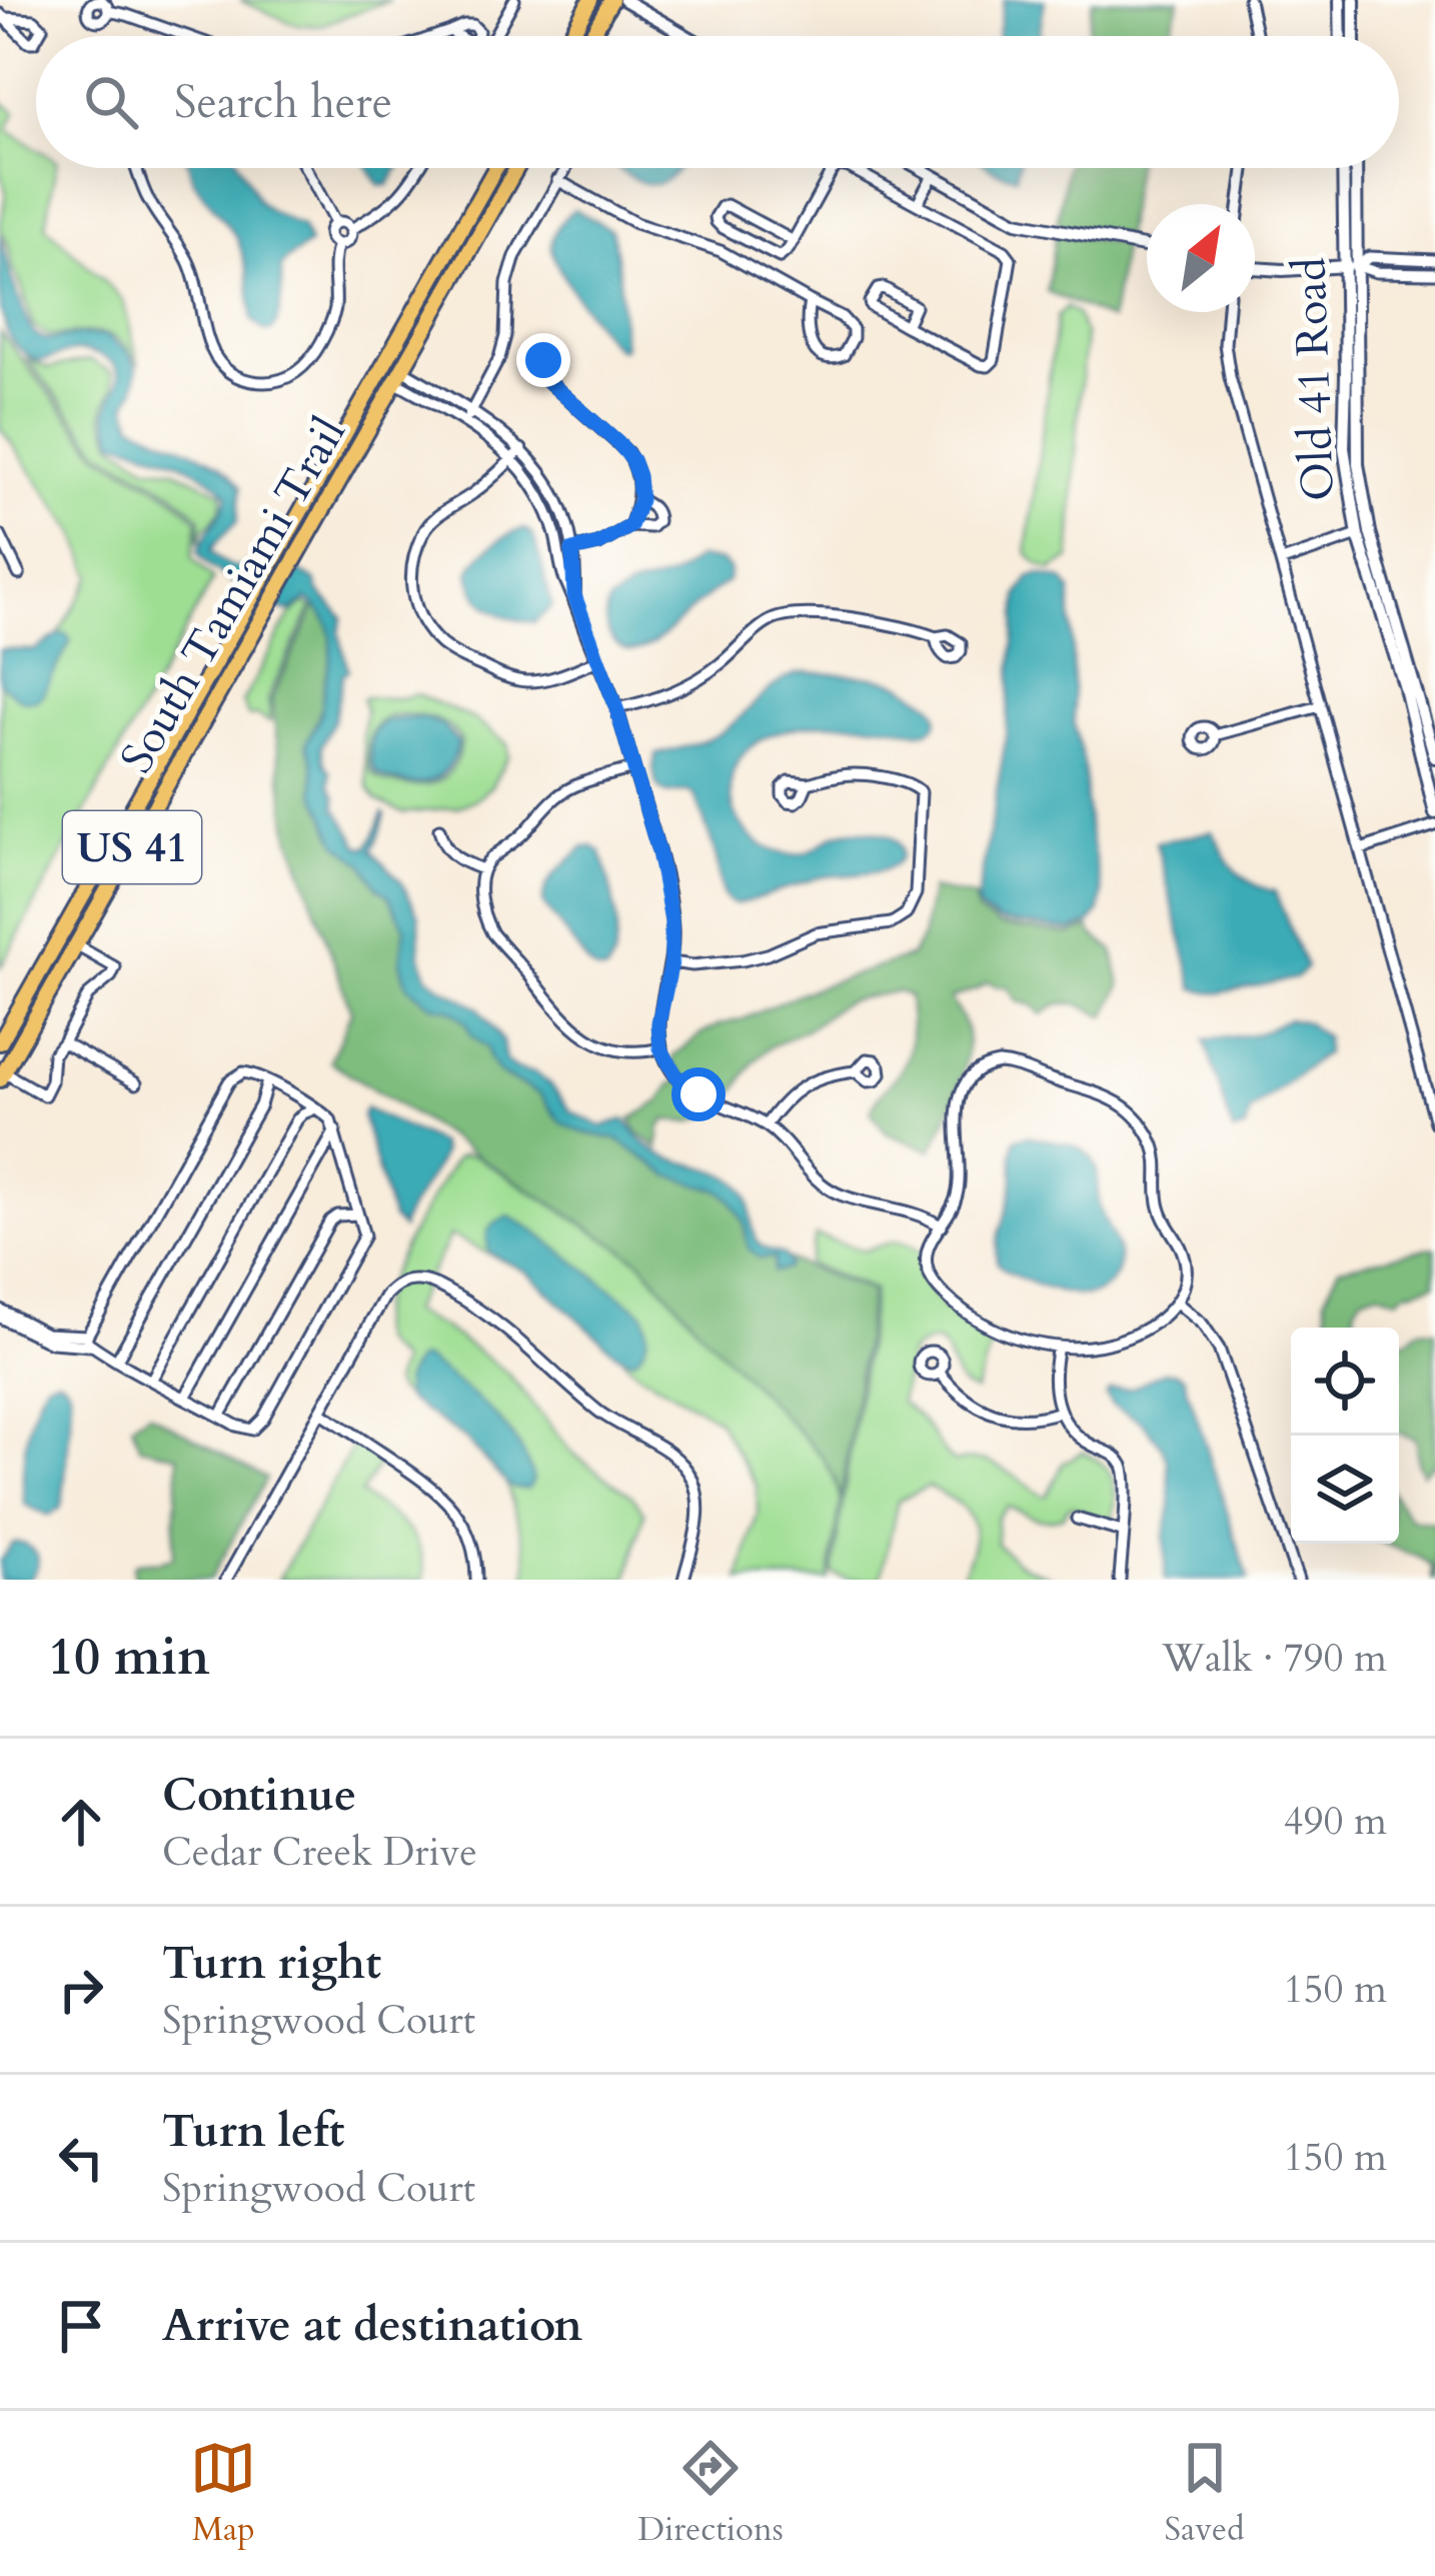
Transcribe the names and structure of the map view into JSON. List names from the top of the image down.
{
  "streets": {
    "main road": ["South Tamiami Trail", "US 41"],
    "street": ["Old 41 Road"]
  },
  "north": "top right",
  "page": {
    "search": "Search here",
    "heading": ["10 min", "Walk · 790 m"],
    "list": [
      ["Continue", "Cedar Creek Drive", "490 m"],
      ["Turn right", "Springwood Court", "150 m"],
      ["Turn left", "Springwood Court", "150 m"],
      "Arrive at destination"
    ],
    "nav": ["Map", "Directions", "Saved"]
  }
}
